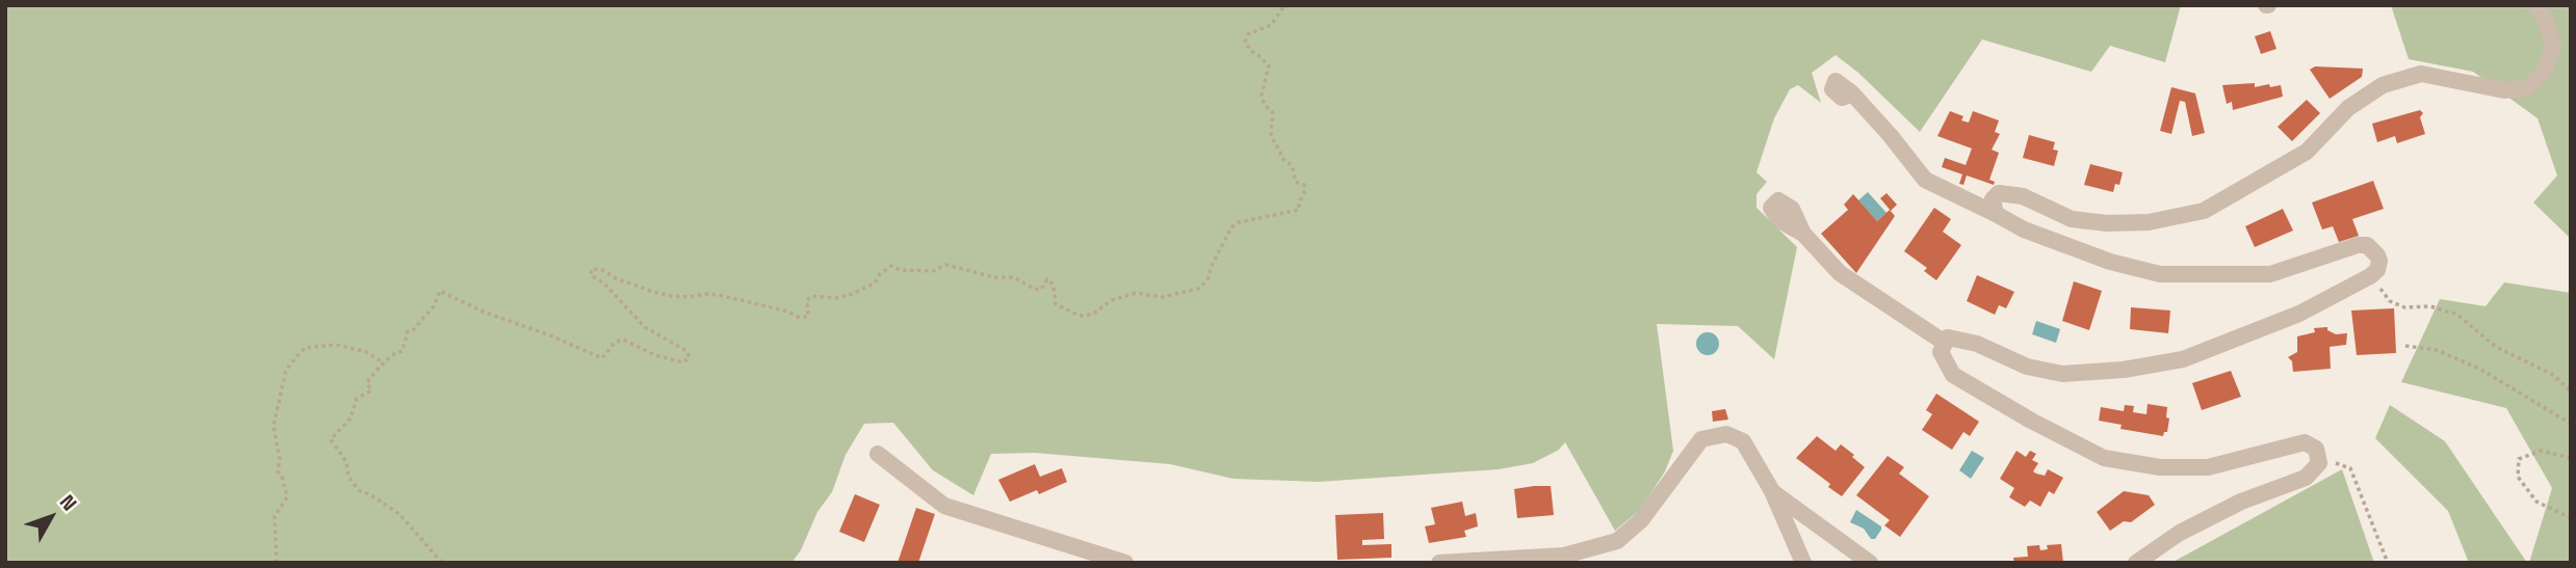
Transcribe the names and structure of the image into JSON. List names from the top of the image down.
{
  "north": "top right"
}
